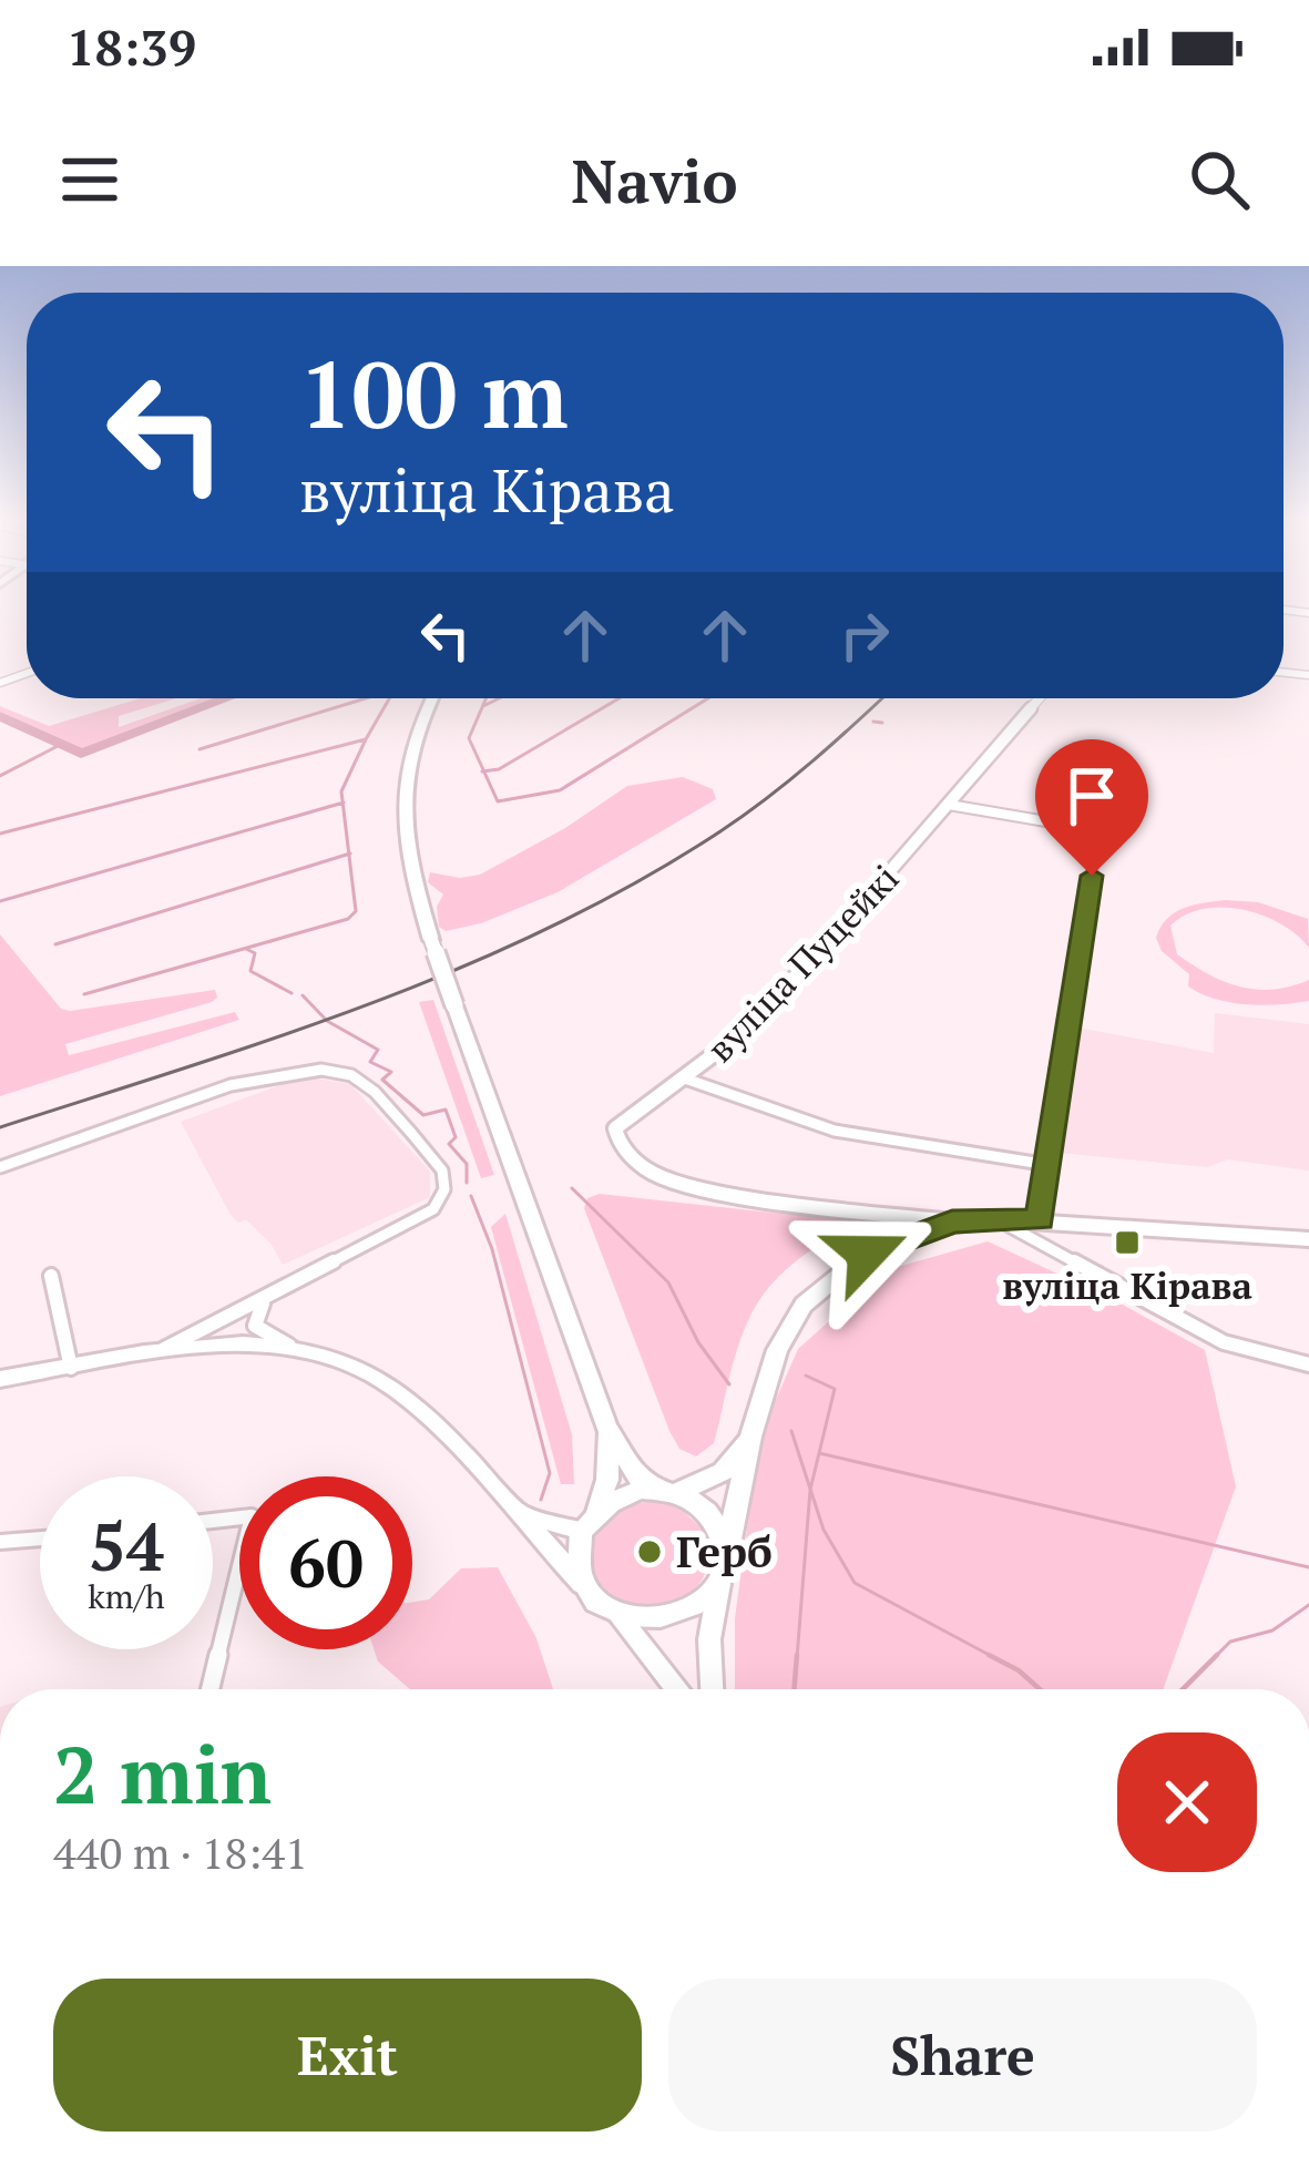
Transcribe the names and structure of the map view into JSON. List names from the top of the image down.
{
  "streets": {
    "street": ["вуліца Пуцейкі"]
  },
  "places": {
    "transit": ["вуліца Кірава"],
    "other": ["Герб"]
  },
  "page": {
    "status": "18:39",
    "header": "Navio",
    "turn": ["100 m", "вуліца Кірава"],
    "speed": "54 km/h",
    "limit": "60",
    "heading": ["2 min", "440 m · 18:41"],
    "buttons": ["Exit", "Share"]
  }
}
